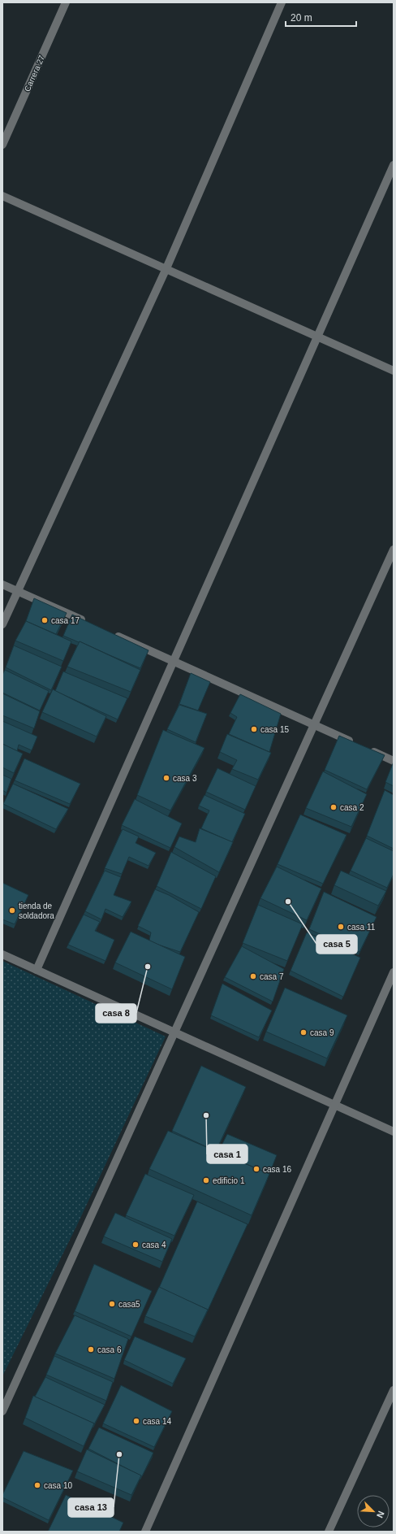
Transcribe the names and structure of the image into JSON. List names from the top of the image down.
{
  "streets": {
    "street": ["Carrera 27"]
  },
  "places": [
    "casa 17",
    "casa 15",
    "casa 3",
    "casa 2",
    "casa 5",
    "tienda de soldadora",
    "casa 11",
    "casa 8",
    "casa 7",
    "casa 9",
    "casa 1",
    "casa 16",
    "edificio 1",
    "casa 4",
    "casa5",
    "casa 6",
    "casa 14",
    "casa 13",
    "casa 10"
  ],
  "scale_bar": "20 m",
  "north": "bottom right"
}
